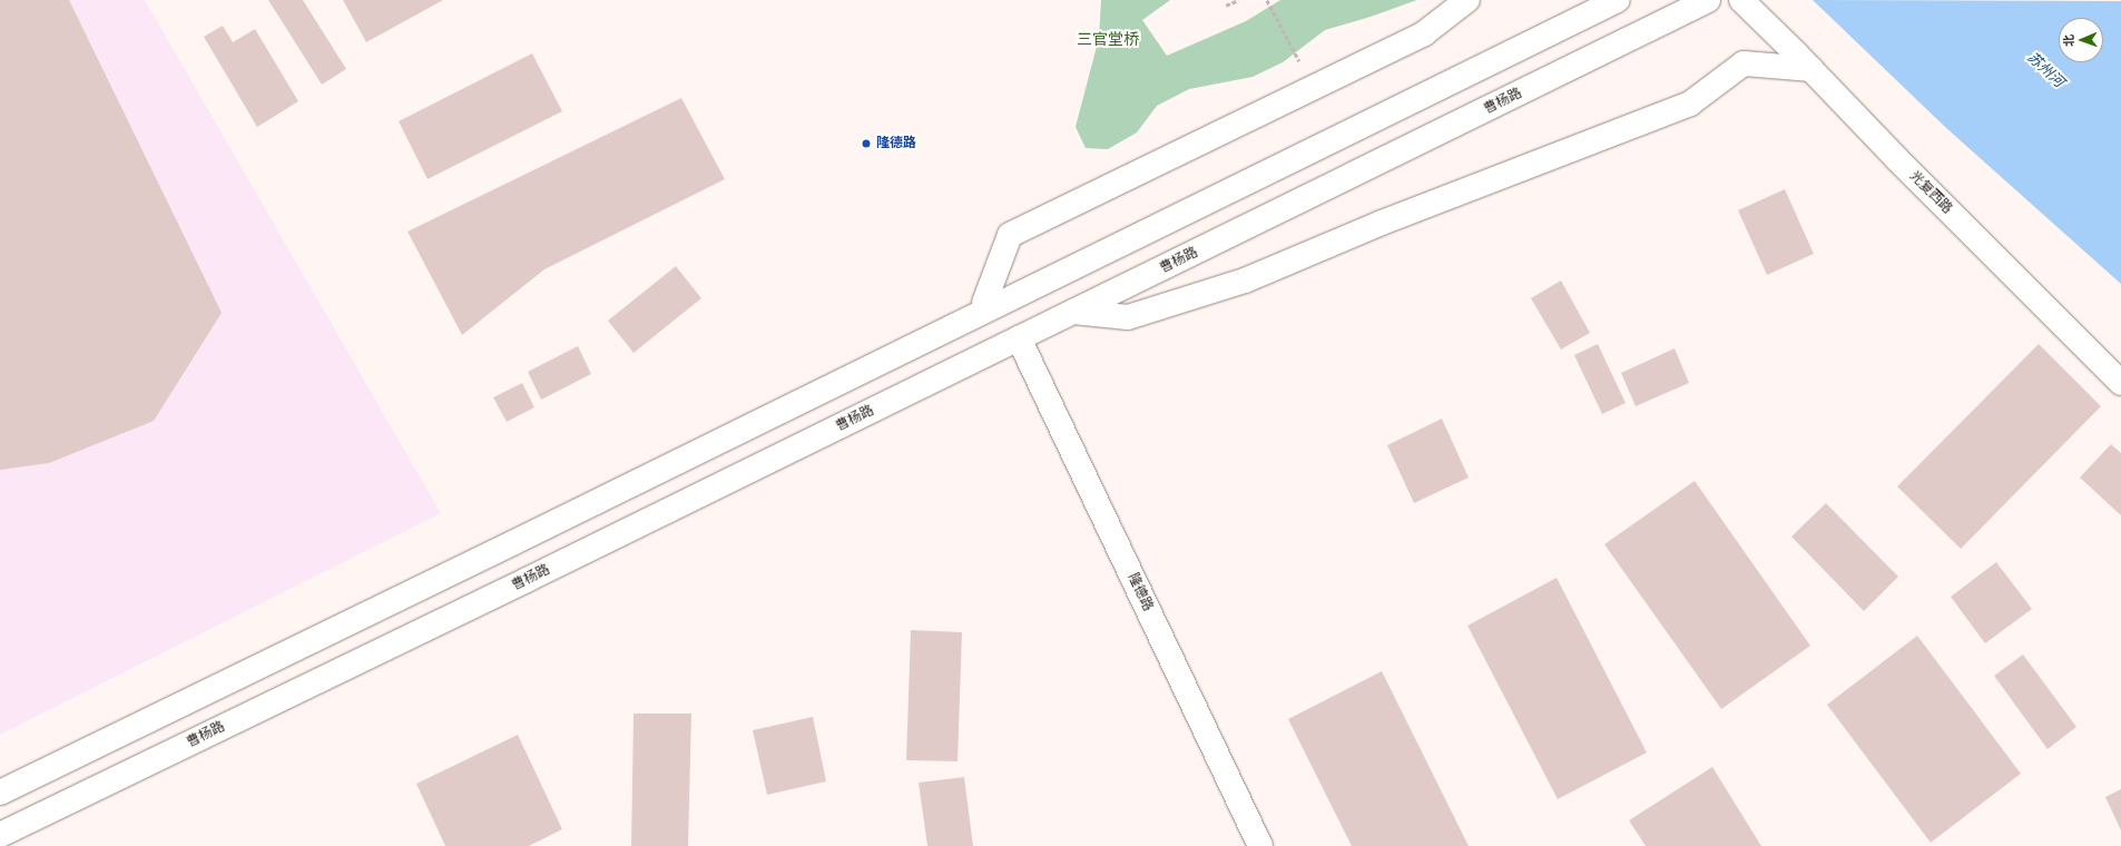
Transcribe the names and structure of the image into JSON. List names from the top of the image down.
{
  "streets": {
    "main road": ["曹杨路", "光复西路", "隆德路"]
  },
  "crossings": [
    ["曹杨路", "隆德路"]
  ],
  "districts": ["三官堂桥"],
  "water": ["苏州河"],
  "places": ["隆德路"],
  "north": "left"
}
